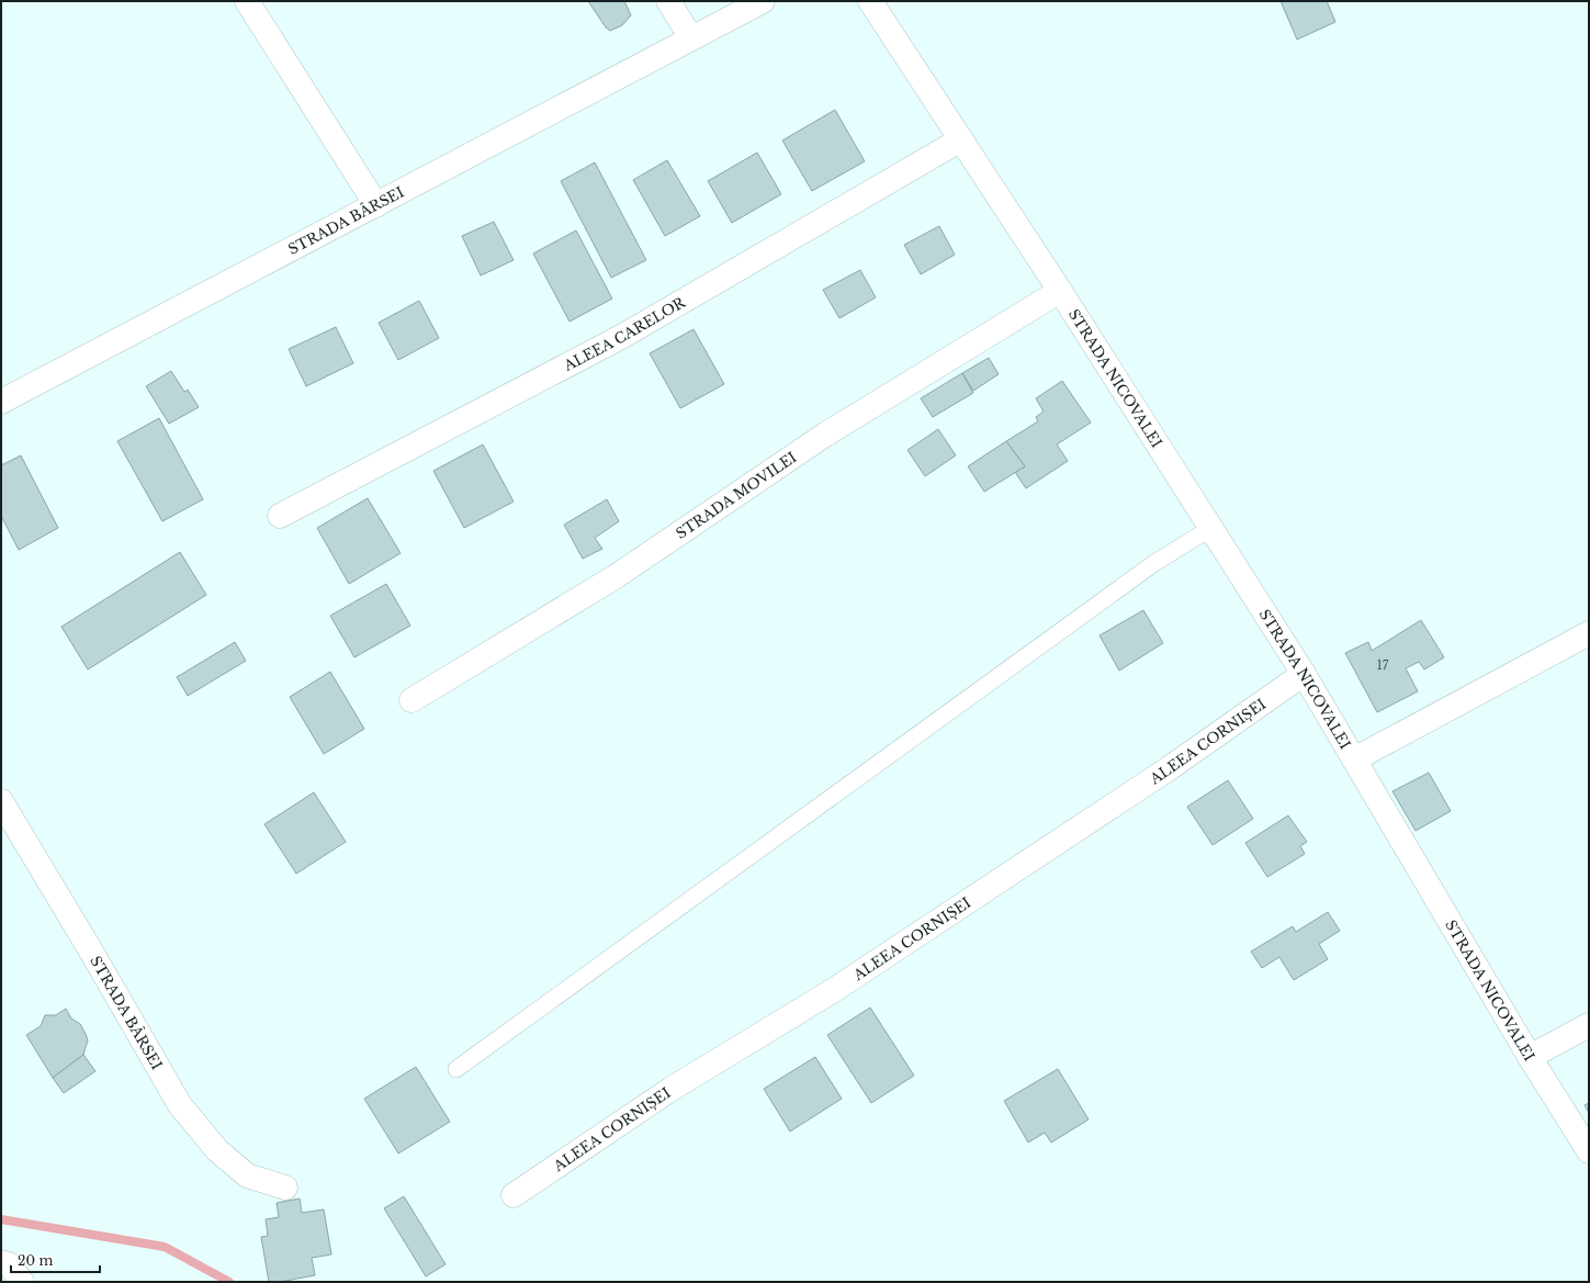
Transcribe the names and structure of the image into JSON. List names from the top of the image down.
{
  "streets": {
    "street": [
      "STRADA BÂRSEI",
      "ALEEA CARELOR",
      "STRADA NICOVALEI",
      "STRADA MOVILEI",
      "ALEEA CORNIȘEI"
    ]
  },
  "crossings": [
    ["ALEEA CARELOR", "STRADA NICOVALEI"],
    ["STRADA NICOVALEI", "STRADA MOVILEI"],
    ["STRADA NICOVALEI", "ALEEA CORNIȘEI"]
  ],
  "house_numbers": ["17"],
  "scale_bar": "20 m"
}
